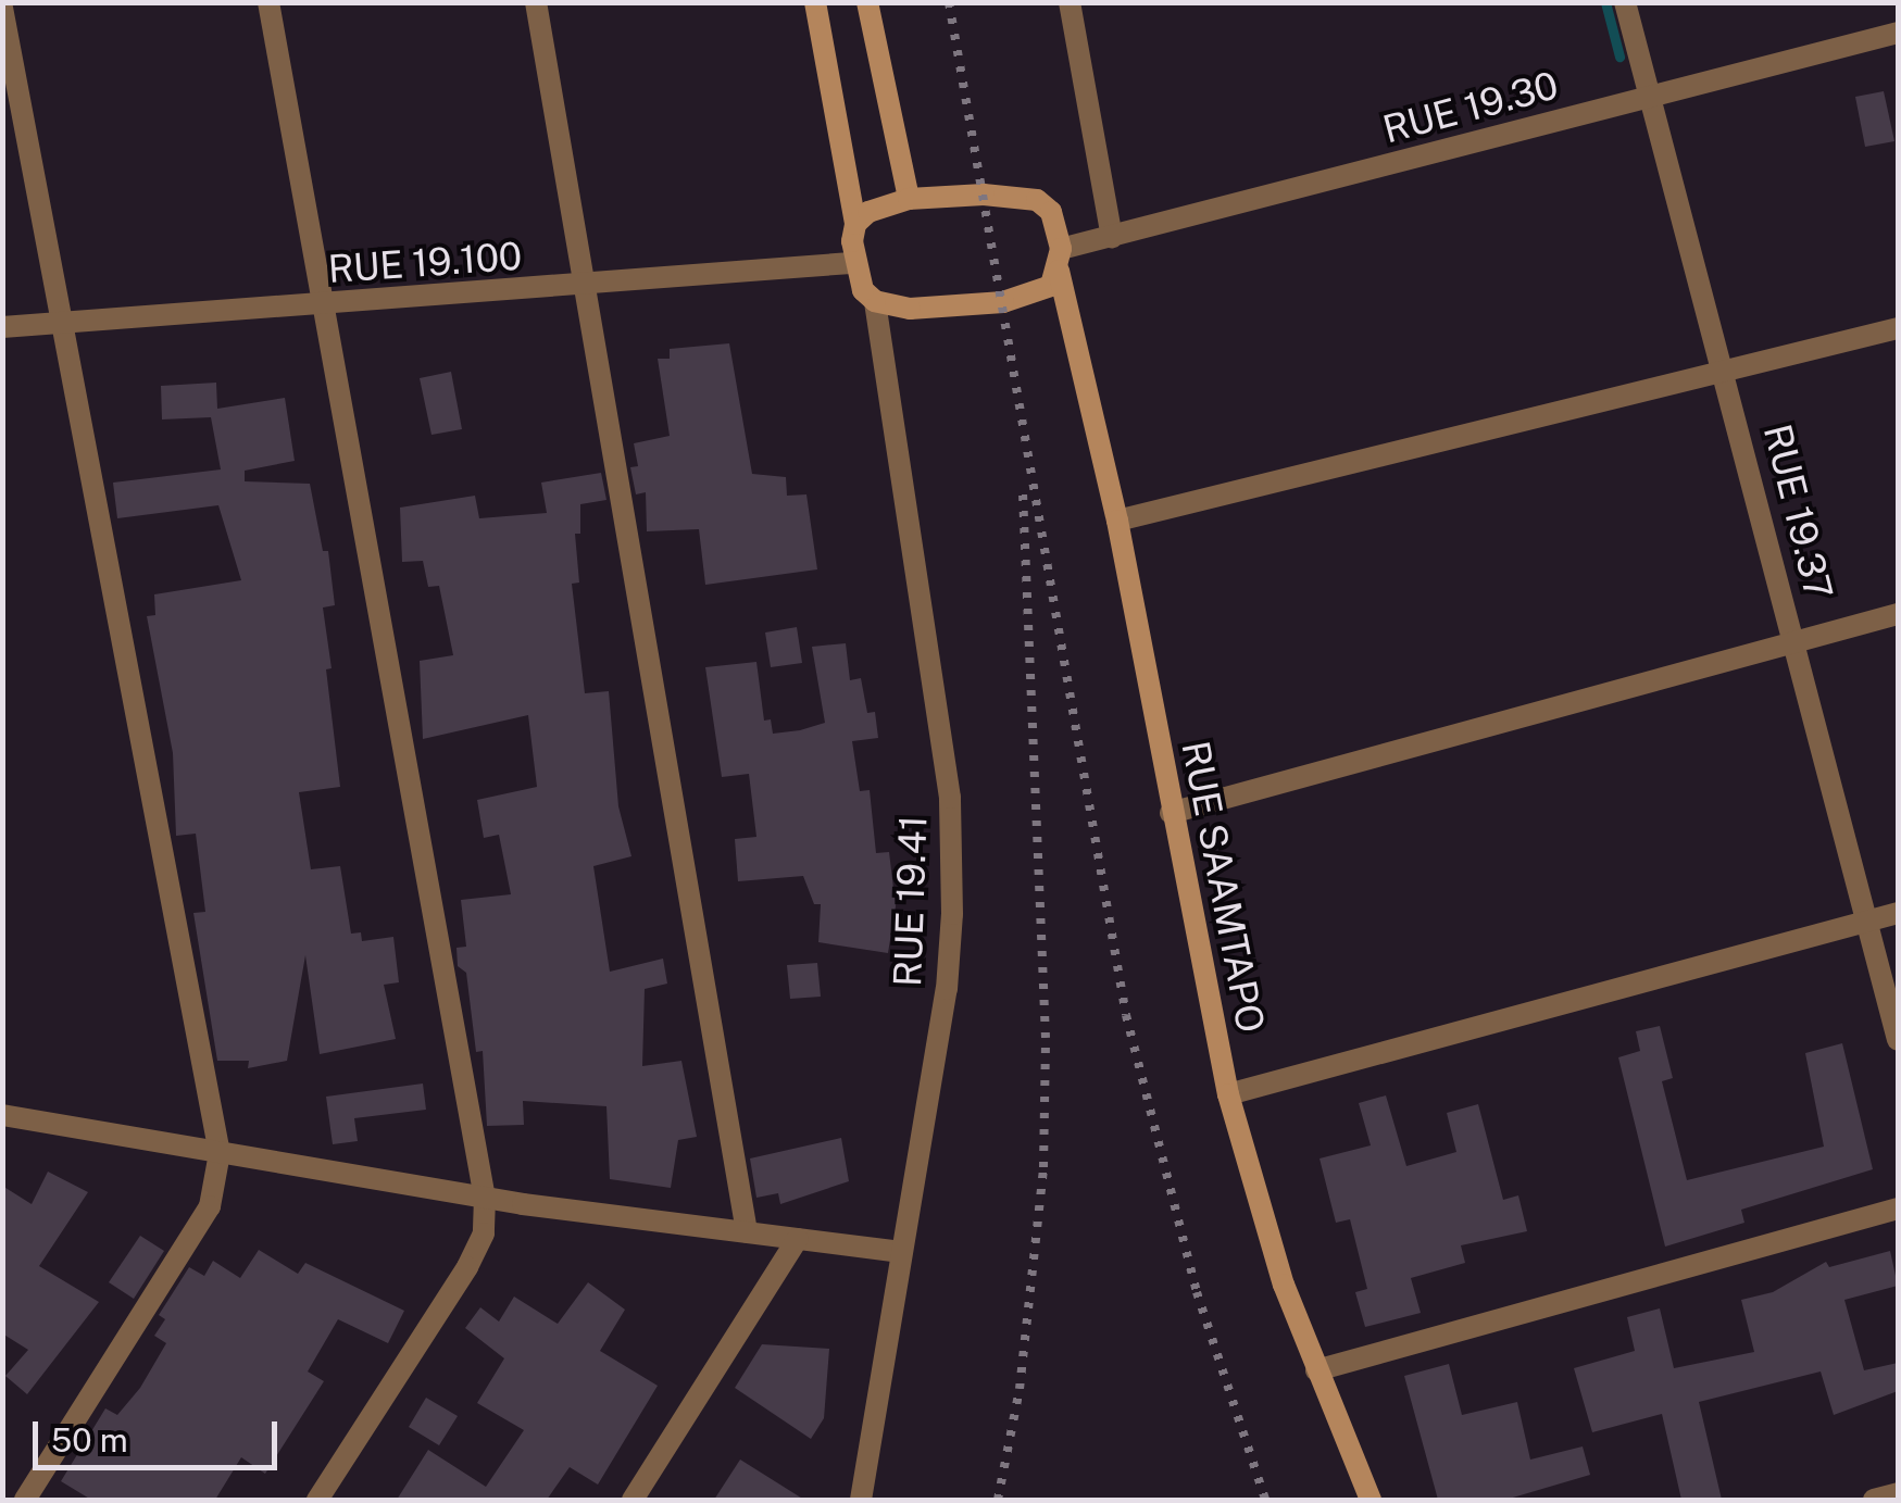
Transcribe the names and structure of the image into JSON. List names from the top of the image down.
{
  "streets": {
    "main road": ["RUE SAAMTAPO"],
    "street": [
      "RUE 19.30",
      "RUE 19.100",
      "RUE 19.37",
      "RUE 19.41"
    ]
  },
  "crossings": [
    ["RUE 19.30", "RUE 19.37"],
    ["RUE 19.30", "RUE SAAMTAPO"]
  ],
  "scale_bar": "50 m"
}
